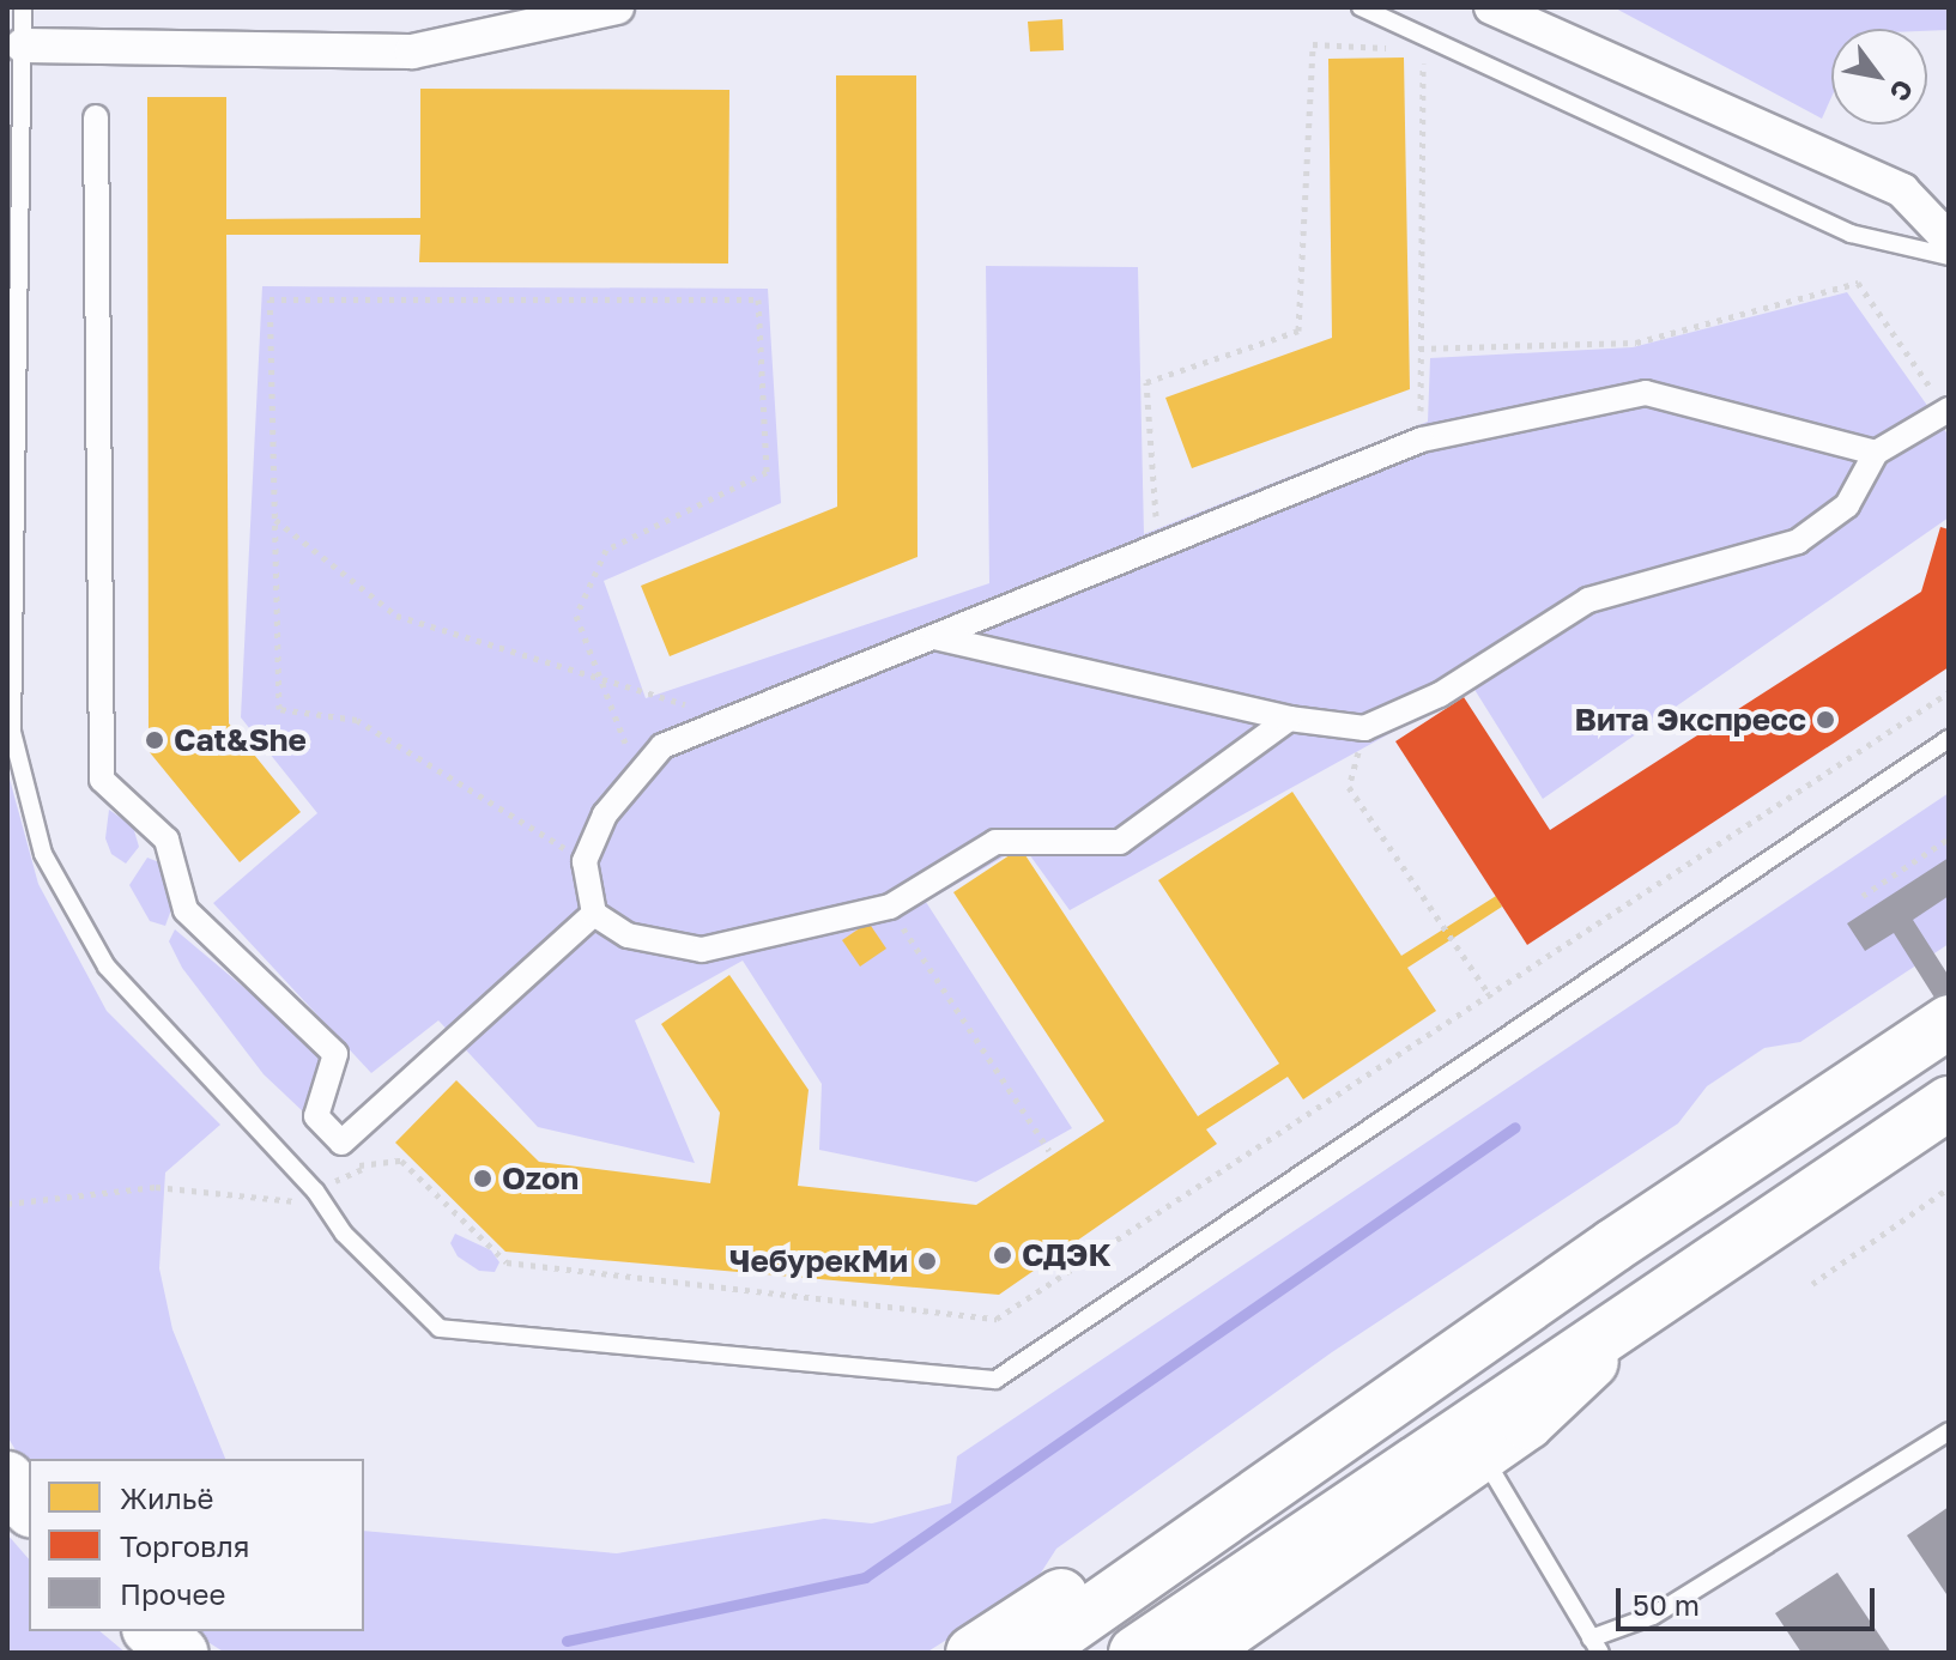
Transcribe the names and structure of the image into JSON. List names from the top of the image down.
{
  "places": [
    "Вита Экспресс",
    "Cat&She",
    "Ozon",
    "СДЭК",
    "ЧебурекМи"
  ],
  "legend": ["Жильё", "Торговля", "Прочее"],
  "scale_bar": "50 m",
  "north": "bottom right"
}
